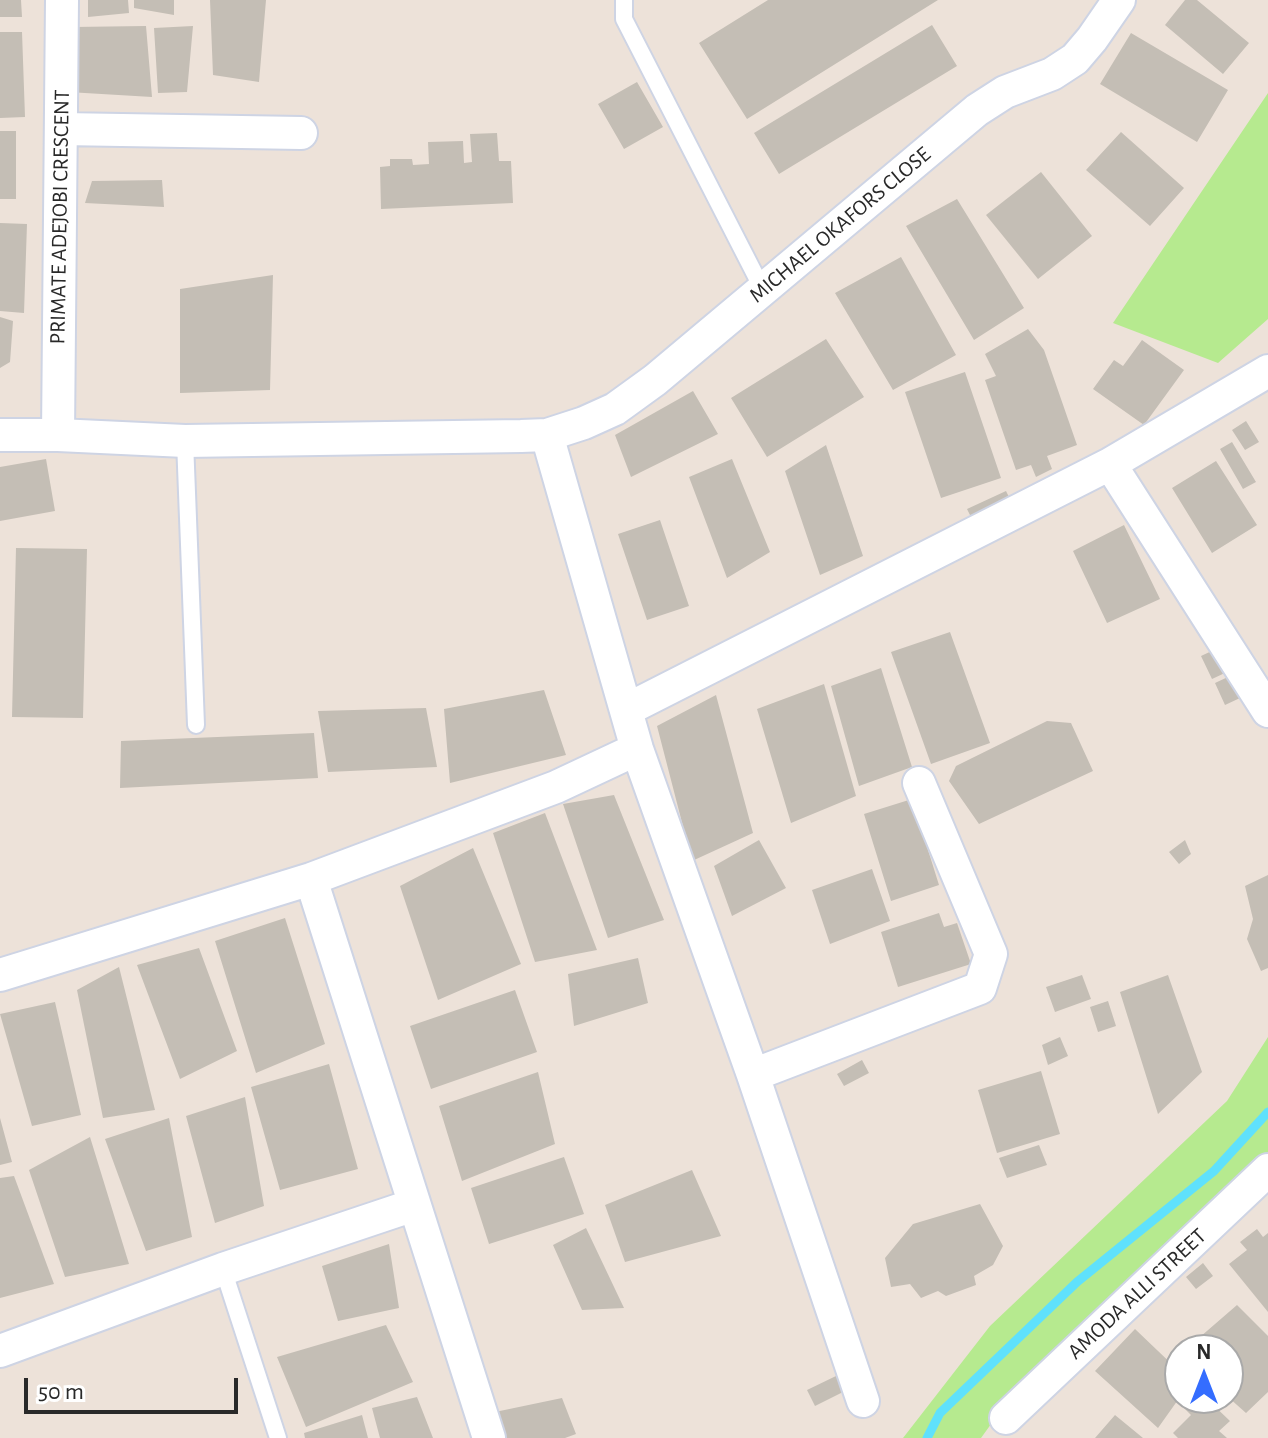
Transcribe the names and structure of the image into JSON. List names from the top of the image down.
{
  "streets": {
    "street": ["PRIMATE ADEJOBI CRESCENT", "MICHAEL OKAFORS CLOSE", "AMODA ALLI STREET"]
  },
  "crossings": [
    ["PRIMATE ADEJOBI CRESCENT", "MICHAEL OKAFORS CLOSE"]
  ],
  "scale_bar": "50 m",
  "north": "top"
}
